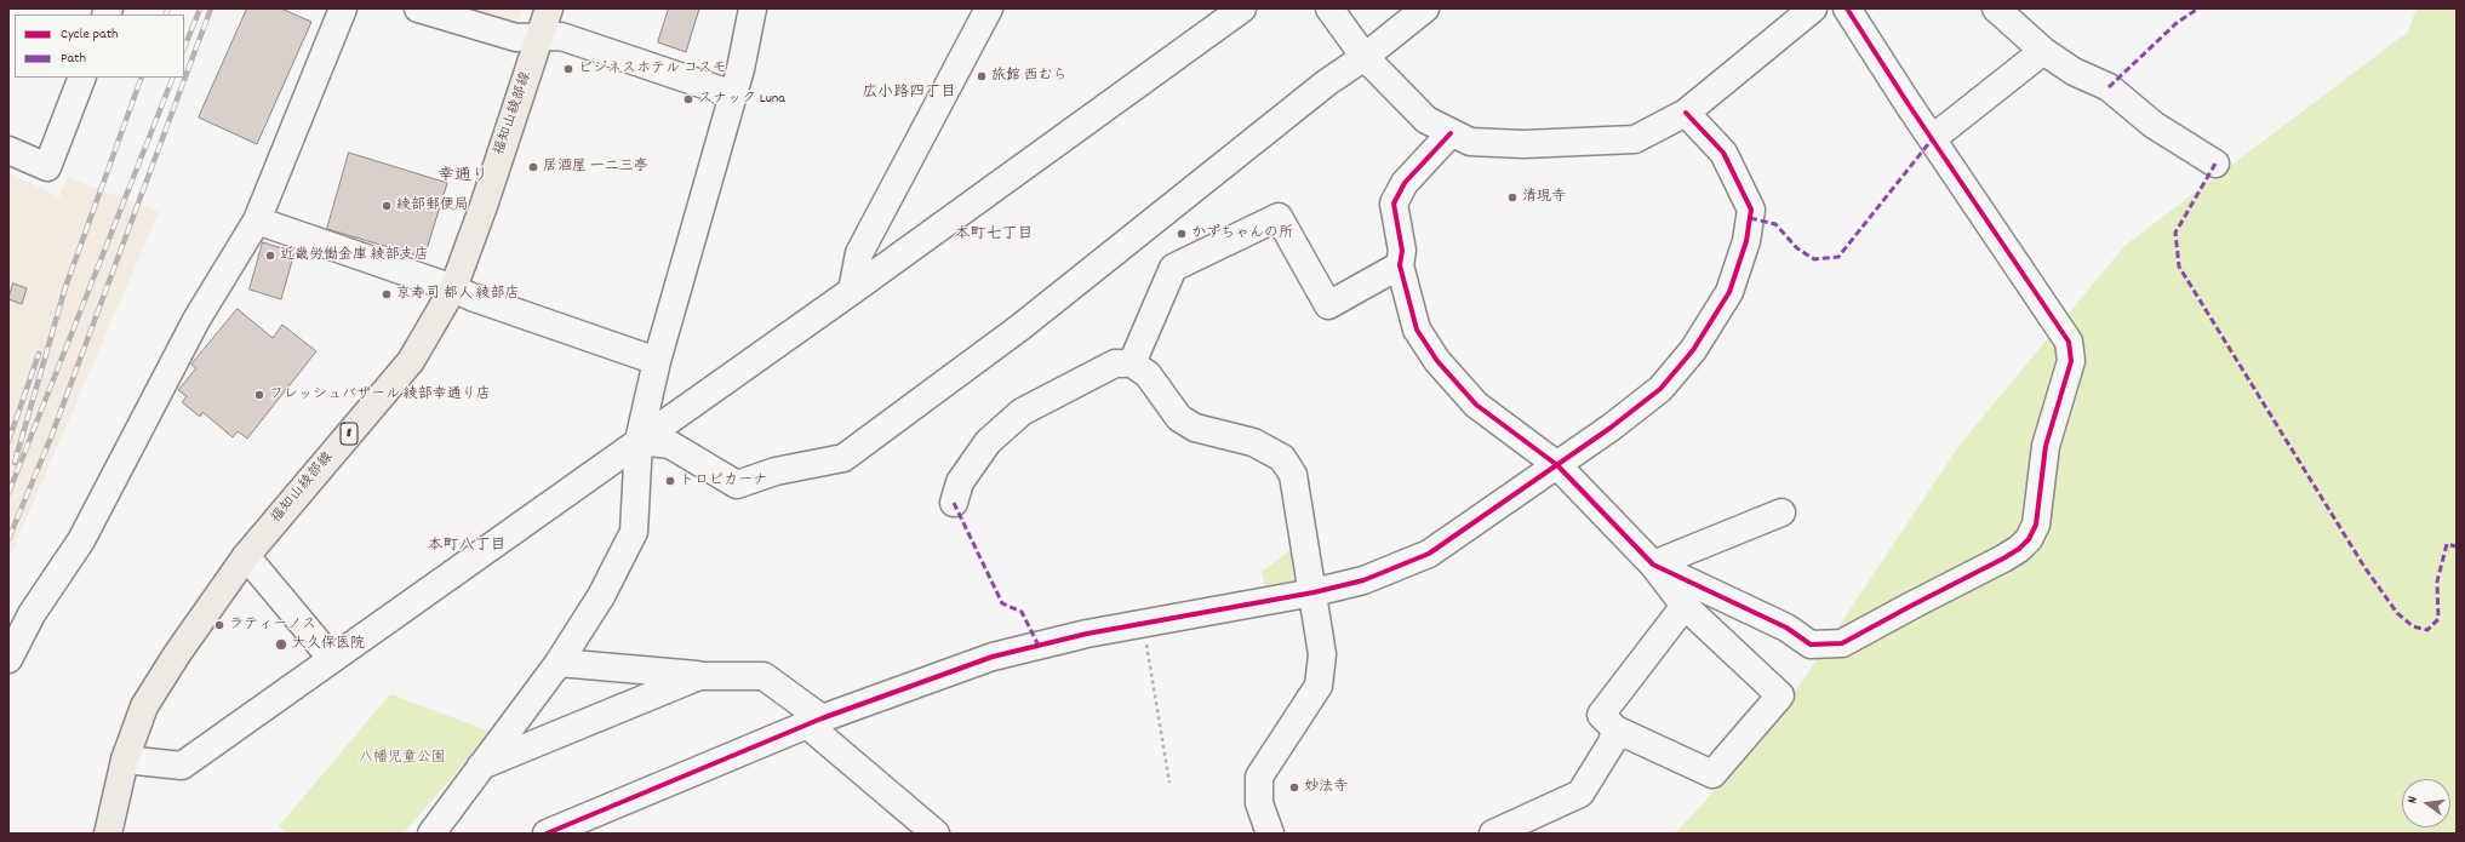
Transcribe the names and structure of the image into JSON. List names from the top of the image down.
{
  "streets": {
    "main road": ["福知山綾部線", "8"]
  },
  "districts": [
    "広小路四丁目",
    "幸通り",
    "本町七丁目",
    "本町八丁目"
  ],
  "parks": ["八幡児童公園"],
  "places": [
    "ビジネスホテル コスモ",
    "旅館 西むら",
    "スナック Luna",
    "居酒屋 一二三亭",
    "清現寺",
    "綾部郵便局",
    "かずちゃんの所",
    "近畿労働金庫 綾部支店",
    "京寿司 都人 綾部店",
    "フレッシュバザール 綾部幸通り店",
    "トロピカーナ",
    "ラティーノス",
    "大久保医院",
    "妙法寺"
  ],
  "legend": ["Cycle path", "Path"],
  "north": "left"
}
